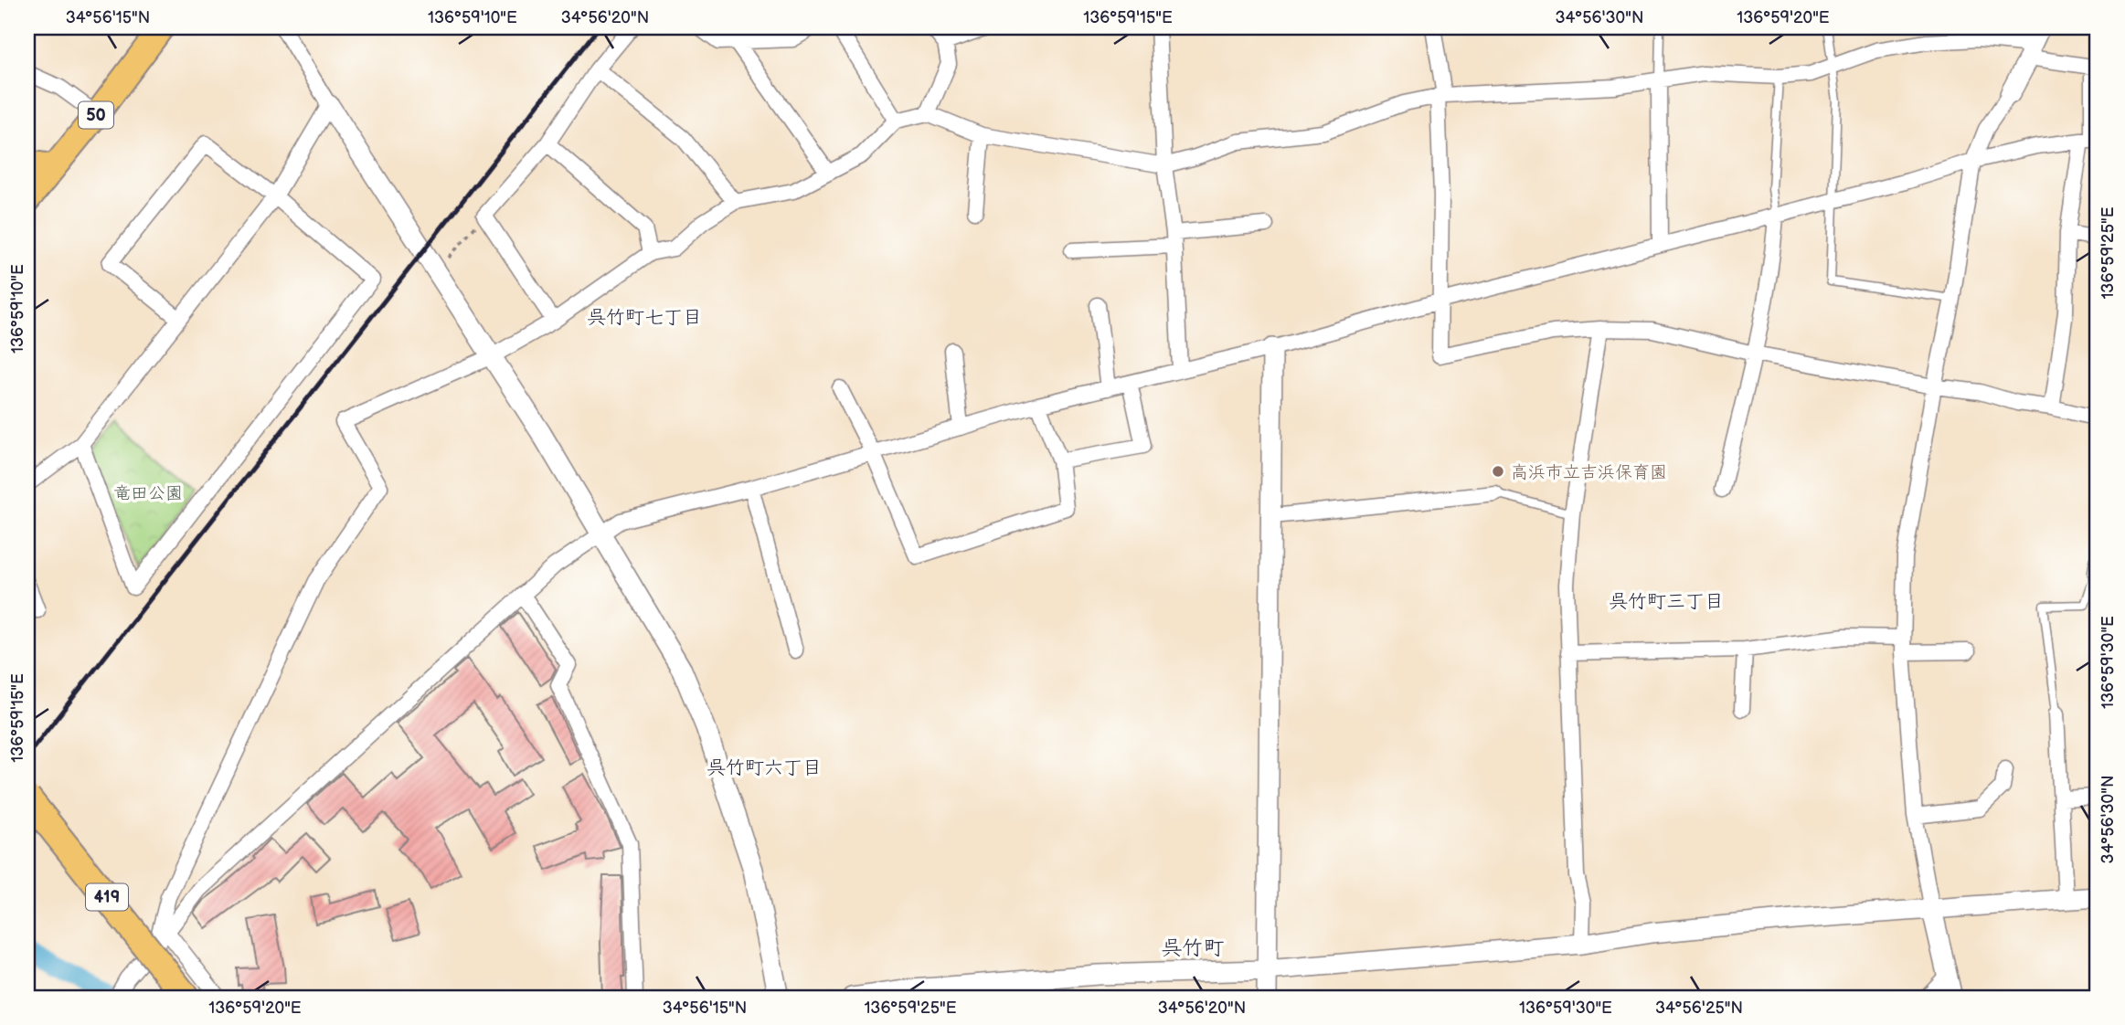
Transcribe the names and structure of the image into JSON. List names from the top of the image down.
{
  "streets": {
    "highway": ["419"],
    "main road": ["50"]
  },
  "districts": [
    "呉竹町七丁目",
    "呉竹町三丁目",
    "呉竹町六丁目",
    "呉竹町"
  ],
  "parks": ["竜田公園"],
  "places": ["高浜市立吉浜保育園"],
  "coordinates": [
    "34°56'15\"N",
    "136°59'10\"E",
    "34°56'20\"N",
    "136°59'15\"E",
    "34°56'30\"N",
    "136°59'20\"E",
    "136°59'25\"E",
    "136°59'30\"E",
    "34°56'25\"N"
  ]
}
